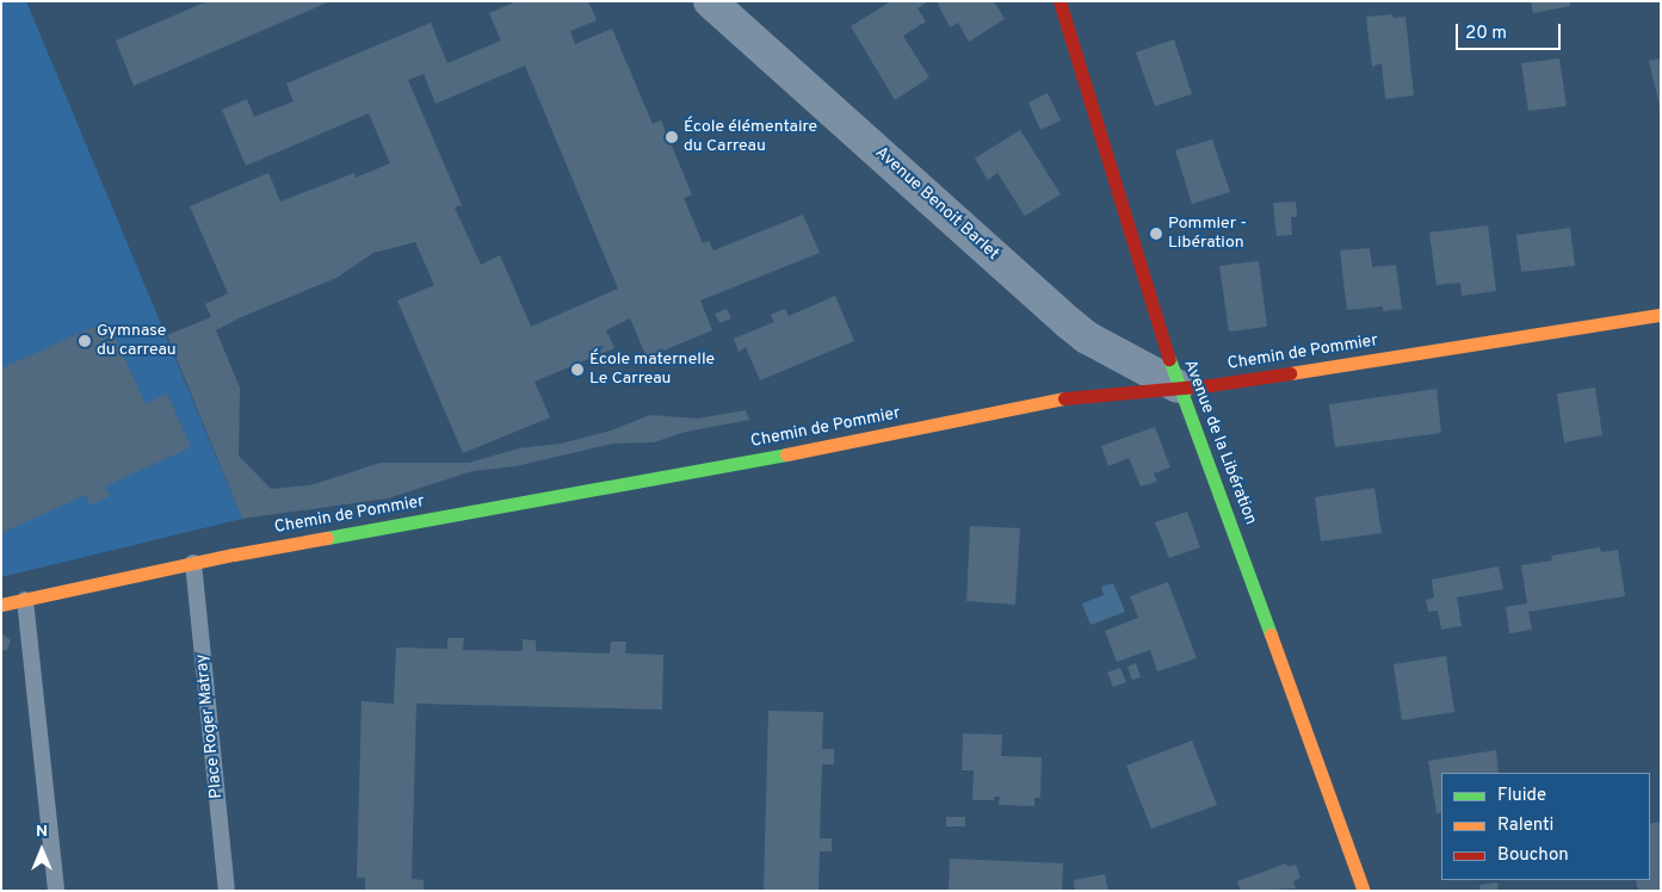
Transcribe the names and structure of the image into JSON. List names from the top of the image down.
{
  "streets": {
    "street": ["Avenue Benoit Barlet", "Chemin de Pommier", "Avenue de la Libération"],
    "lane": ["Place Roger Matray"]
  },
  "crossings": [
    ["Avenue Benoit Barlet", "Chemin de Pommier"],
    ["Avenue Benoit Barlet", "Avenue de la Libération"],
    ["Chemin de Pommier", "Avenue de la Libération"],
    ["Chemin de Pommier", "Place Roger Matray"]
  ],
  "places": [
    "École élémentaire du Carreau",
    "Pommier - Libération",
    "Gymnase du carreau",
    "École maternelle Le Carreau"
  ],
  "legend": ["Fluide", "Ralenti", "Bouchon"],
  "scale_bar": "20 m",
  "north": "top"
}
